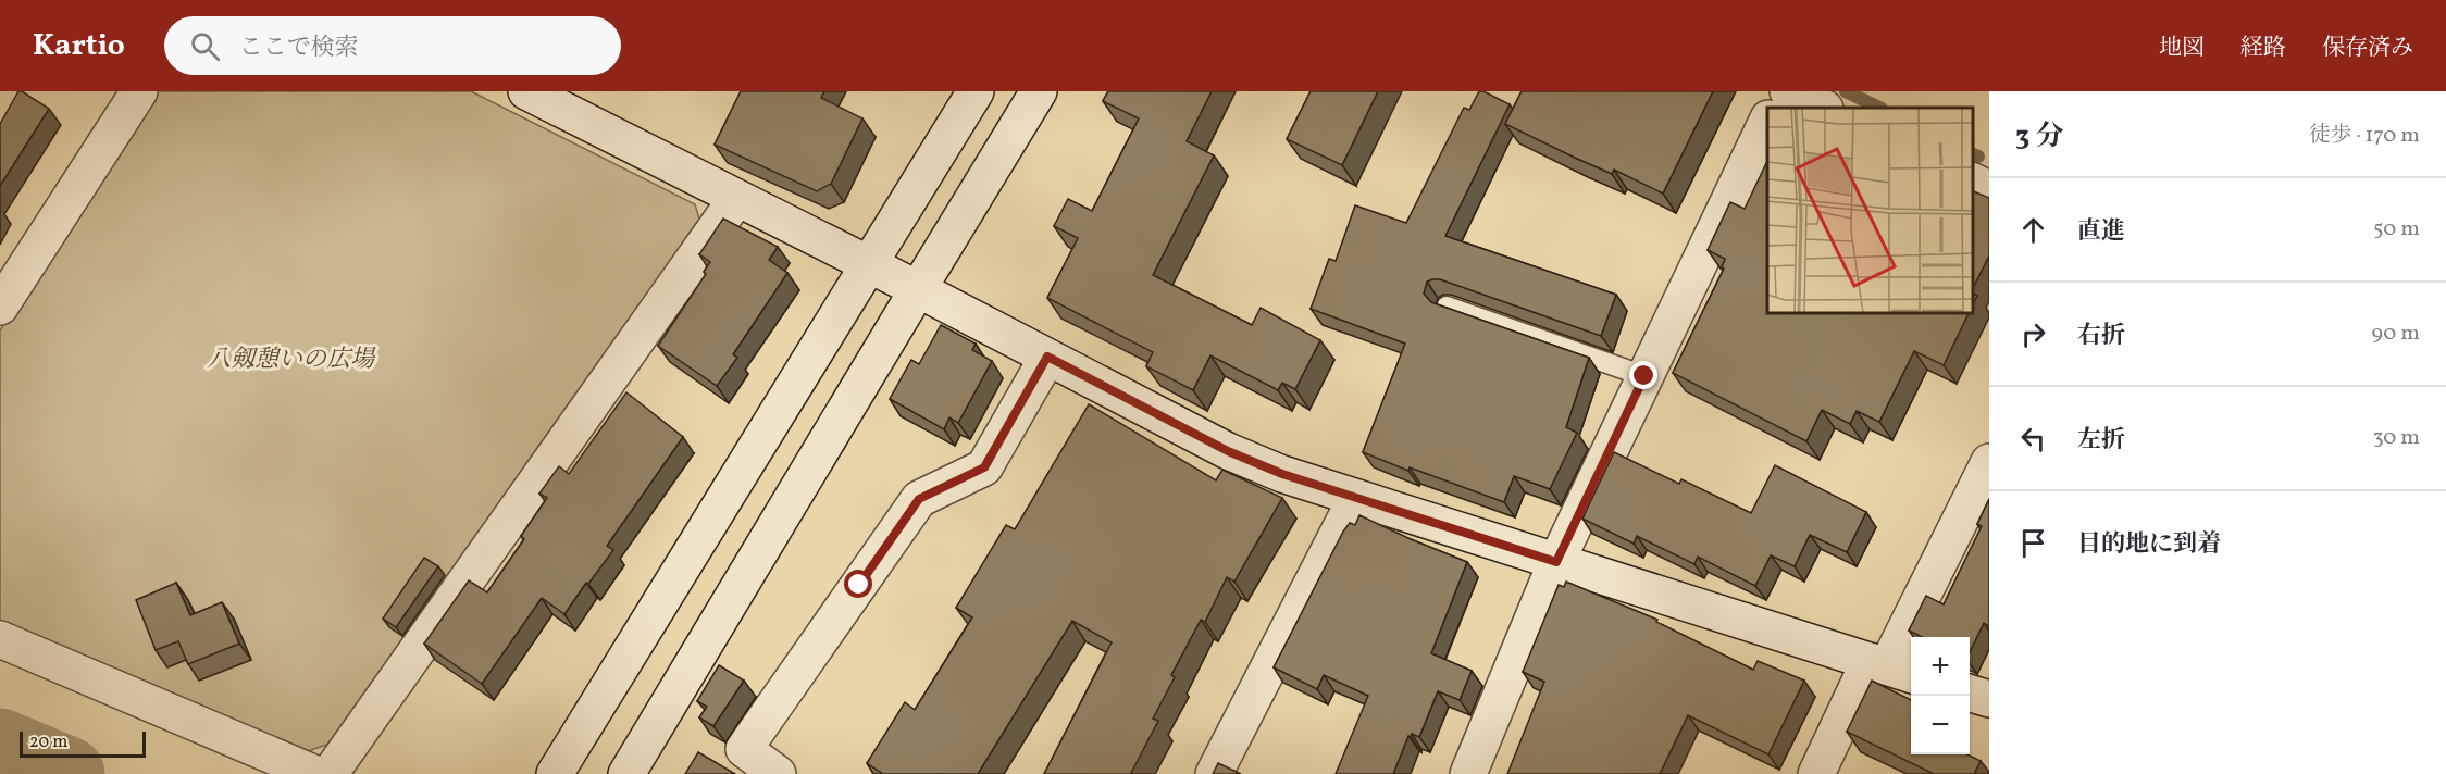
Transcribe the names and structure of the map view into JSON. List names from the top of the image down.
{
  "parks": ["八剱憩いの広場"],
  "scale_bar": "20 m",
  "page": {
    "header": "Kartio",
    "search": "ここで検索",
    "nav": ["地図", "経路", "保存済み"],
    "heading": ["3 分", "徒歩 · 170 m"],
    "list": [
      ["直進", "50 m"],
      ["右折", "90 m"],
      ["左折", "30 m"],
      "目的地に到着"
    ],
    "map_buttons": ["+", "−"],
    "scale": "20 m"
  }
}
